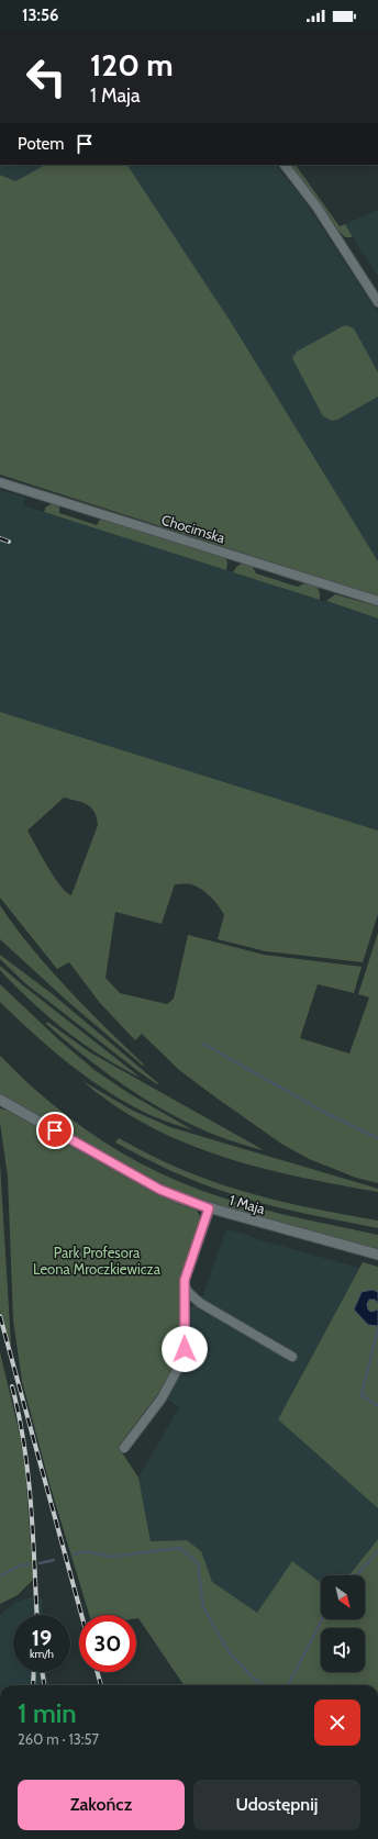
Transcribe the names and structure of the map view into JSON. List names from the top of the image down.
{
  "streets": {
    "street": ["Chocimska", "1 Maja"]
  },
  "parks": ["Park Profesora Leona Mroczkiewicza"],
  "north": "bottom right",
  "page": {
    "status": "13:56",
    "turn": ["120 m", "1 Maja"],
    "then": "Potem",
    "speed": "19 km/h",
    "limit": "30",
    "heading": ["1 min", "260 m · 13:57"],
    "buttons": ["Zakończ", "Udostępnij"]
  }
}
